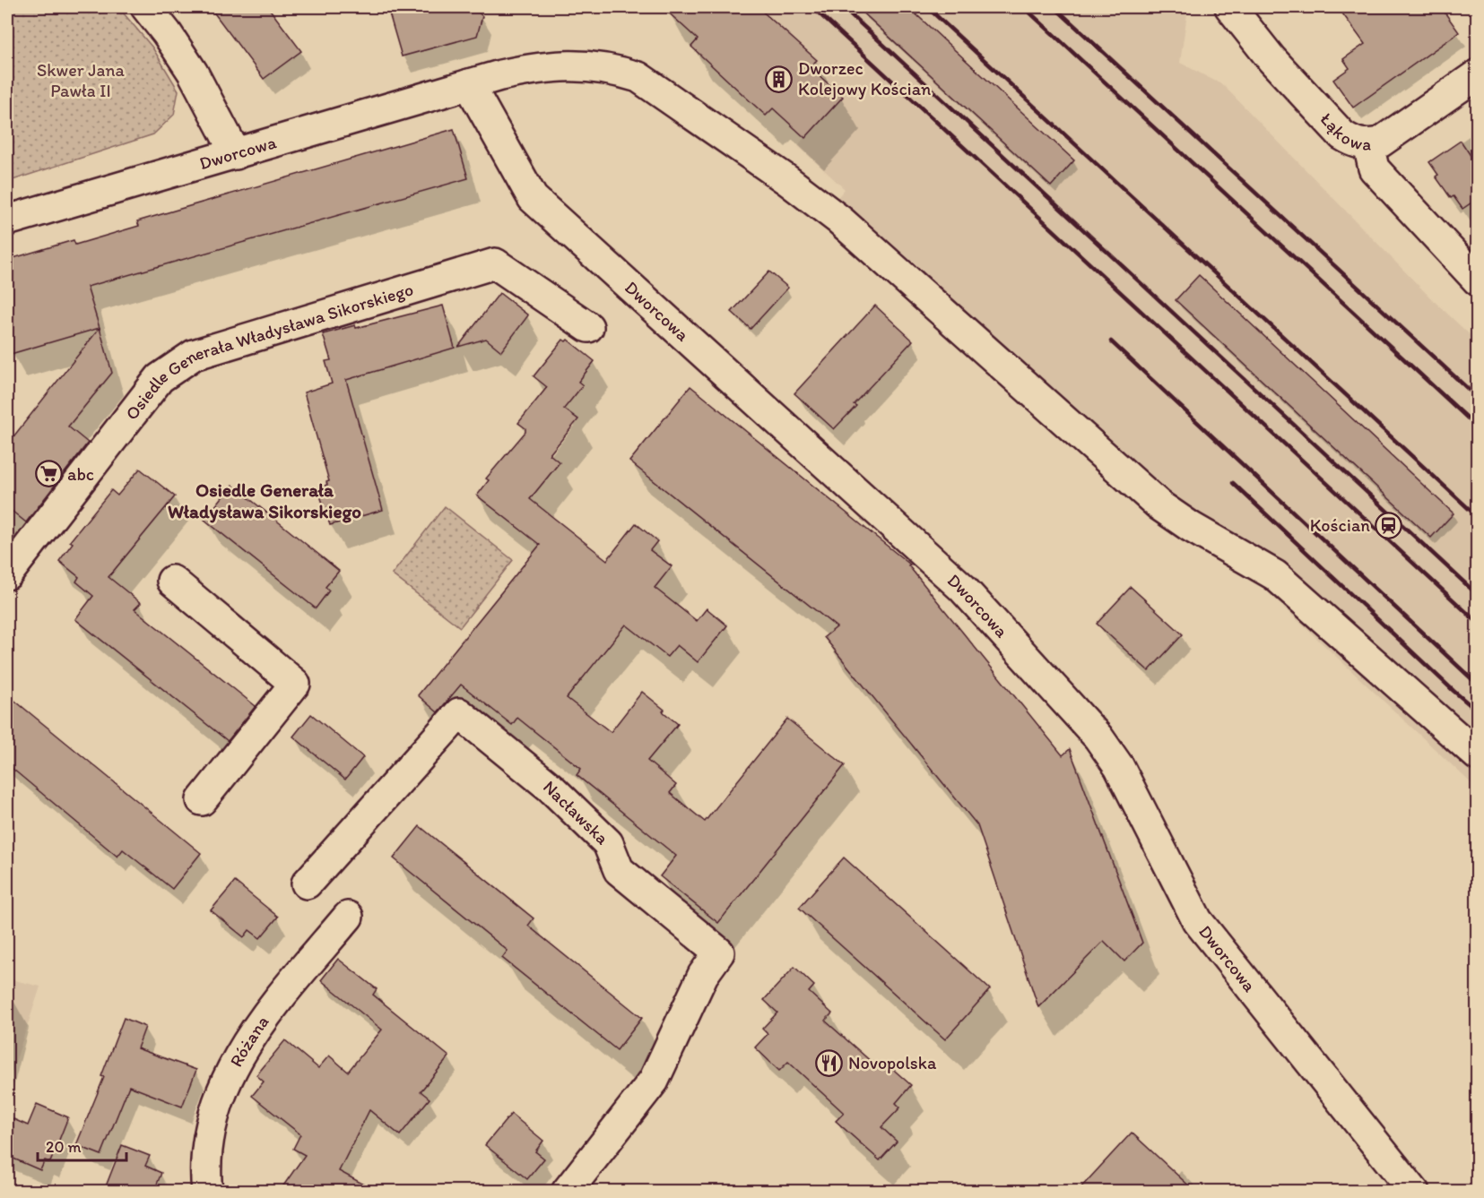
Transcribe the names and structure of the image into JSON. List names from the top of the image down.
{
  "streets": {
    "street": [
      "Łąkowa",
      "Dworcowa",
      "Osiedle Generała Władysława Sikorskiego",
      "Nacławska",
      "Różana"
    ]
  },
  "districts": ["Osiedle Generała Władysława Sikorskiego"],
  "parks": ["Skwer Jana Pawła II"],
  "places": {
    "building": ["Dworzec Kolejowy Kościan"],
    "supermarket": ["abc"],
    "station": ["Kościan"],
    "restaurant": ["Novopolska"]
  },
  "scale_bar": "20 m"
}
